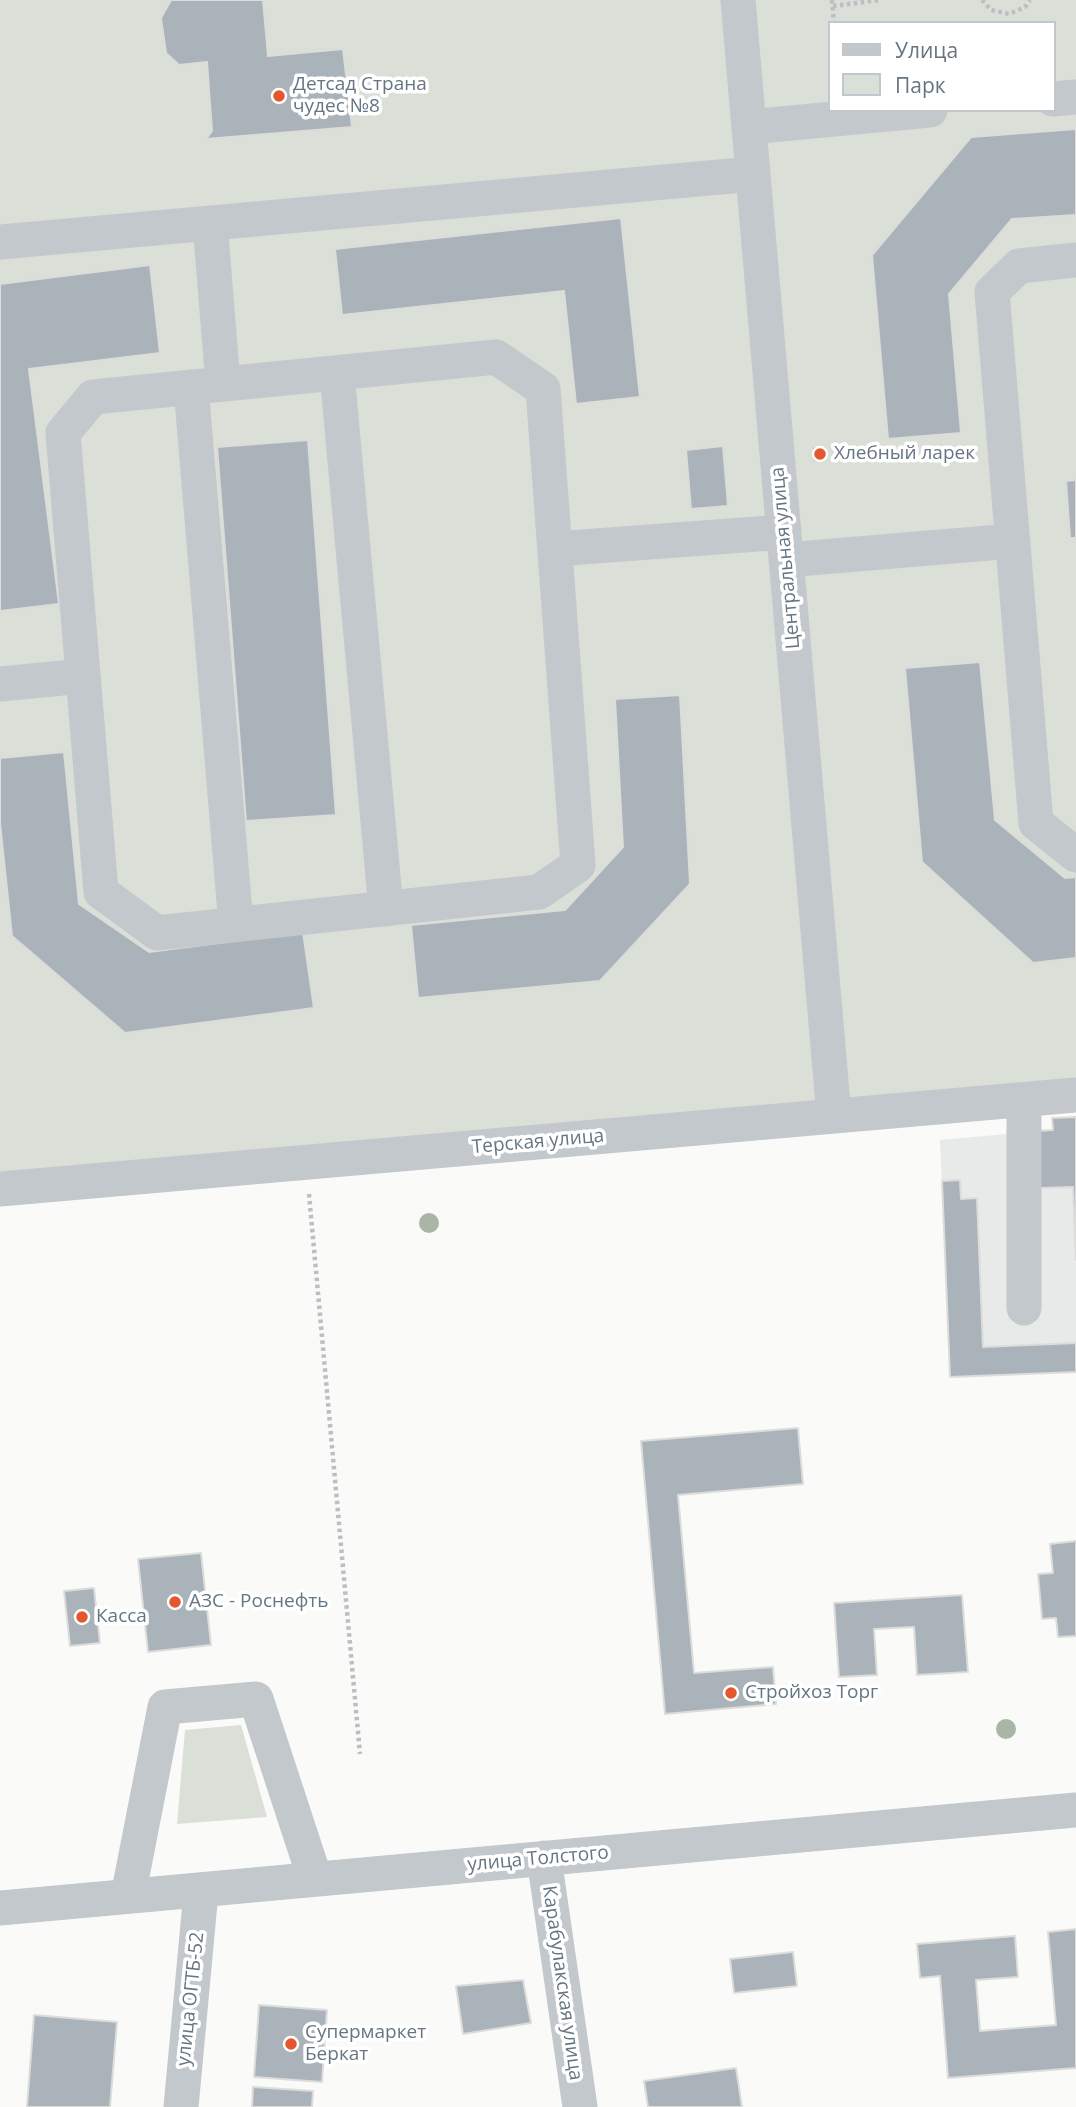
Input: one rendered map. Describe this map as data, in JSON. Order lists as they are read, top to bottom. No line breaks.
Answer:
{"streets":{"street":["Центральная улица","Терская улица","улица Толстого","Карабулакская улица","улица ОГТБ-52"]},"crossings":[["Центральная улица","Терская улица"],["улица Толстого","Карабулакская улица"],["улица Толстого","улица ОГТБ-52"]],"places":["Детсад Страна чудес №8","Хлебный ларек","АЗС - Роснефть","Касса","Стройхоз Торг","Супермаркет Беркат"],"legend":["Улица","Парк"]}
